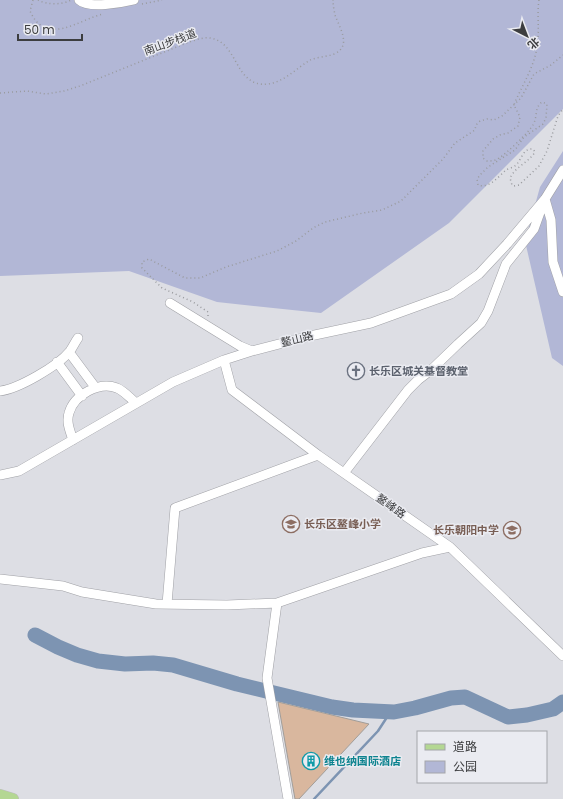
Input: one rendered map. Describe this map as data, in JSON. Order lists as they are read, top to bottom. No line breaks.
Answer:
{"streets":{"street":["鳌山路","鳌峰路"],"path":["南山步栈道"]},"crossings":[["鳌山路","鳌峰路"]],"places":{"church":["长乐区城关基督教堂"],"school or university":["长乐区鳌峰小学","长乐朝阳中学"],"building":["维也纳国际酒店"]},"legend":["道路","公园"],"scale_bar":"50 m","north":"bottom right"}
